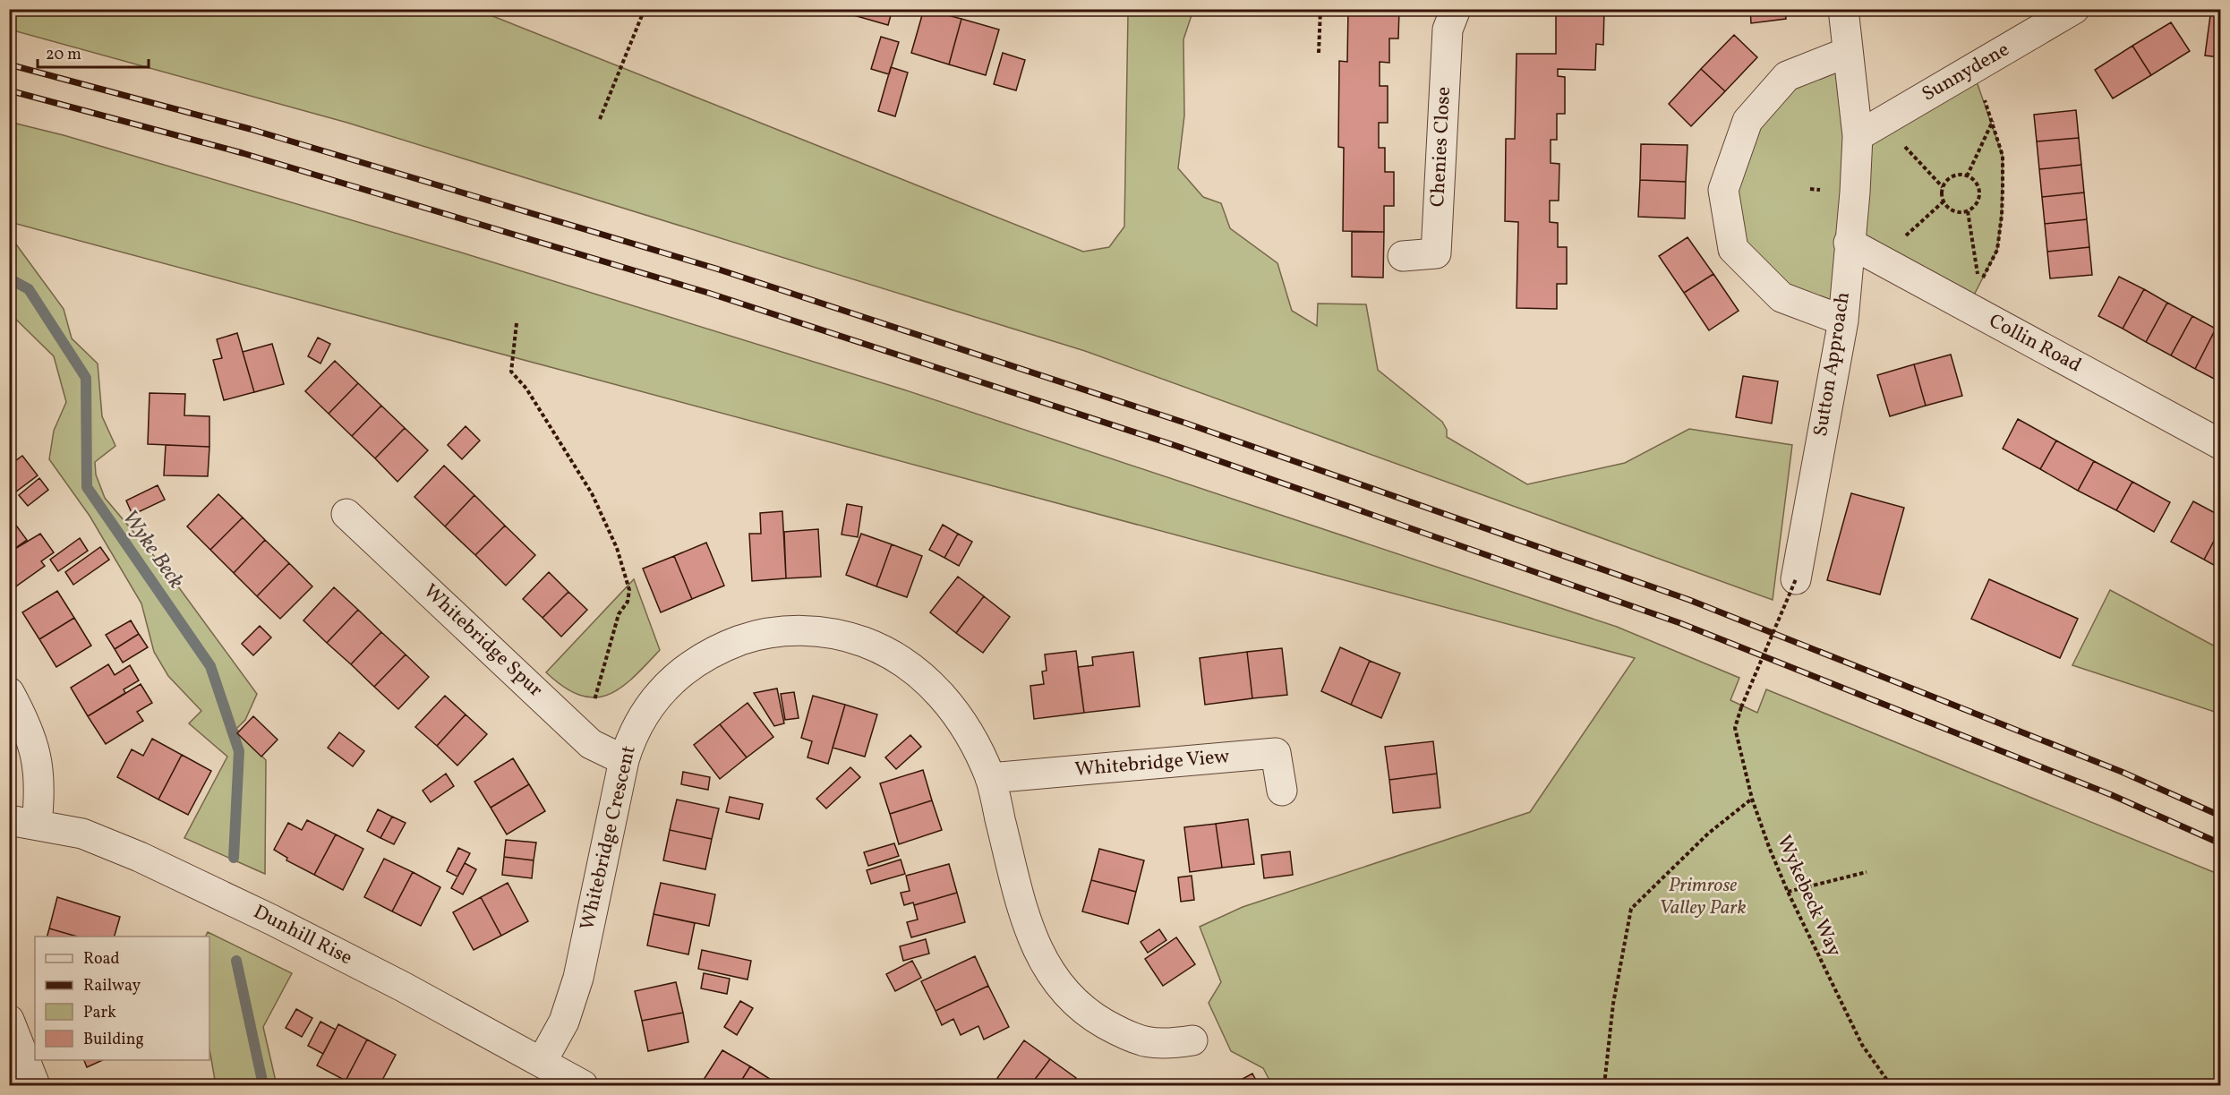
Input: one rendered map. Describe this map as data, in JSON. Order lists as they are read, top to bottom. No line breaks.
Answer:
{"streets":{"street":["Sunnydene","Chenies Close","Collin Road","Sutton Approach","Whitebridge Spur","Whitebridge View","Whitebridge Crescent","Dunhill Rise"],"path":["Wykebeck Way"]},"crossings":[["Sunnydene","Sutton Approach"],["Collin Road","Sutton Approach"],["Sutton Approach","Wykebeck Way"],["Whitebridge Spur","Whitebridge Crescent"],["Whitebridge View","Whitebridge Crescent"],["Whitebridge Crescent","Dunhill Rise"]],"water":["Wyke Beck"],"parks":["Primrose Valley Park"],"legend":["Road","Railway","Park","Building"],"scale_bar":"20 m"}
